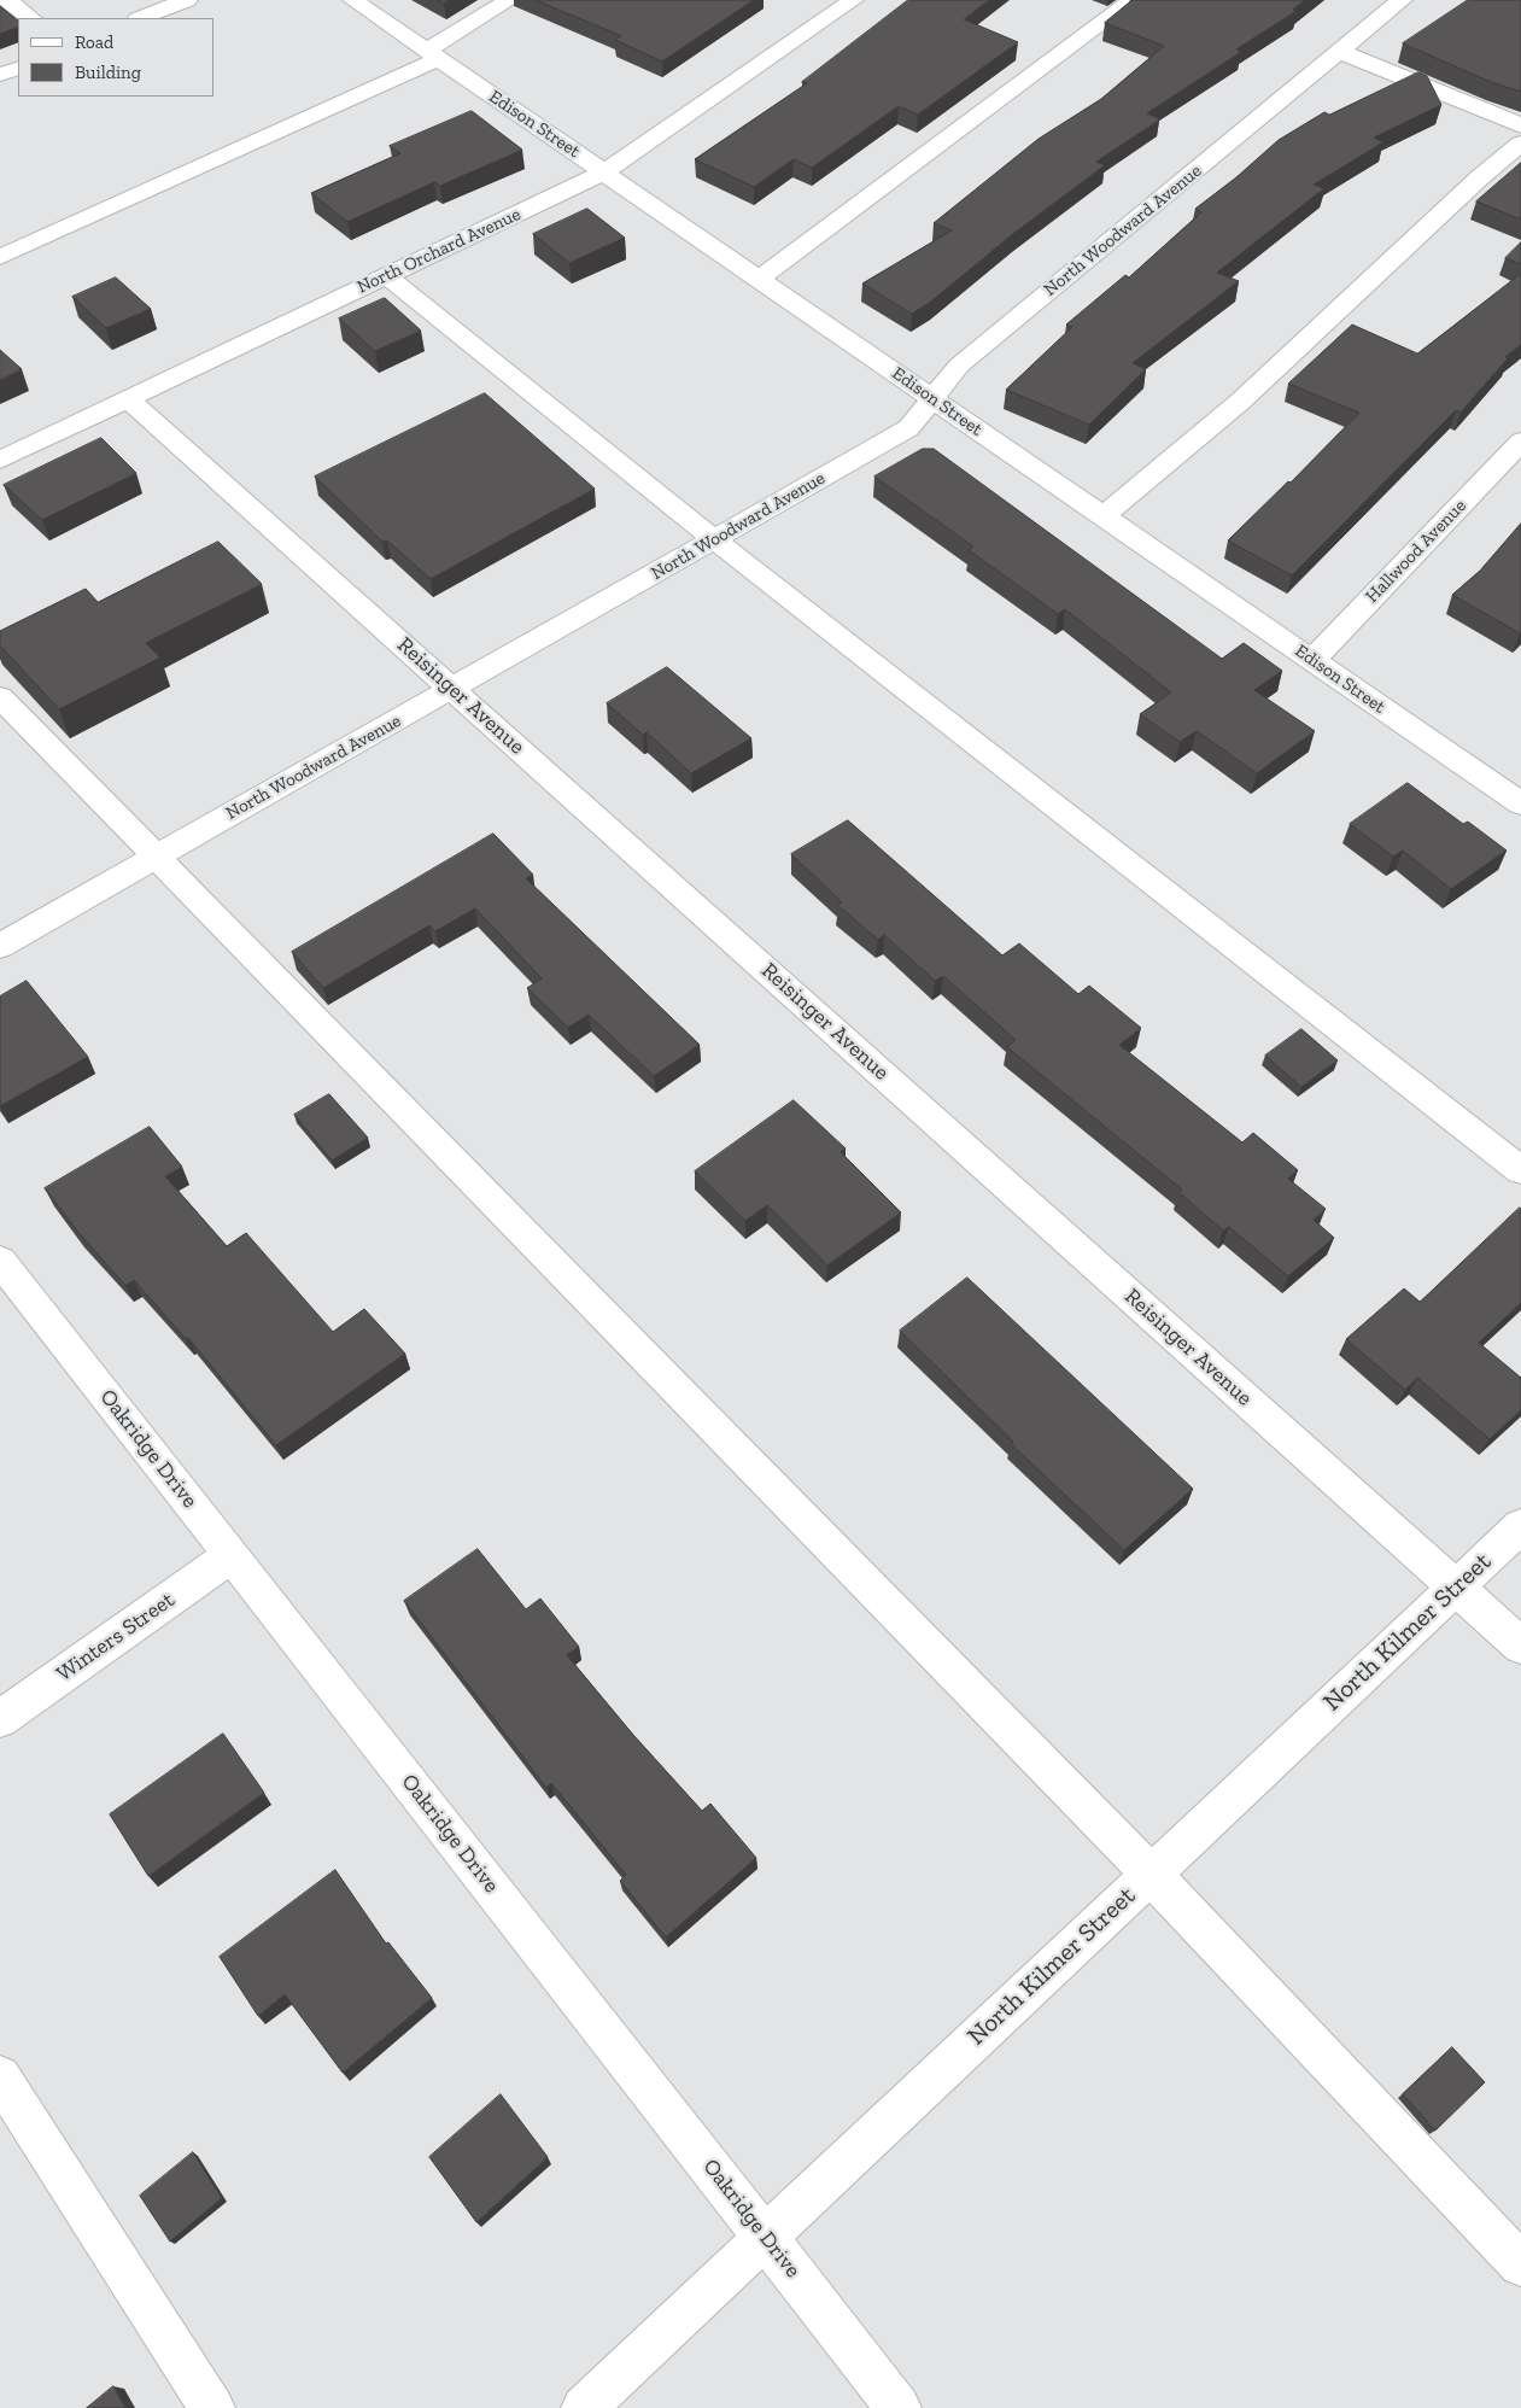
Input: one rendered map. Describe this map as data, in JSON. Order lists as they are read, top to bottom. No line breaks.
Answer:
{"streets":{"street":["Edison Street","North Woodward Avenue","North Orchard Avenue","Hallwood Avenue","Reisinger Avenue","Oakridge Drive","North Kilmer Street","Winters Street"]},"crossings":[["Edison Street","North Woodward Avenue"],["Edison Street","North Orchard Avenue"],["Edison Street","Hallwood Avenue"],["North Woodward Avenue","Reisinger Avenue"],["North Orchard Avenue","Reisinger Avenue"],["Reisinger Avenue","North Kilmer Street"],["Oakridge Drive","North Kilmer Street"],["Oakridge Drive","Winters Street"]],"legend":["Road","Building"]}
